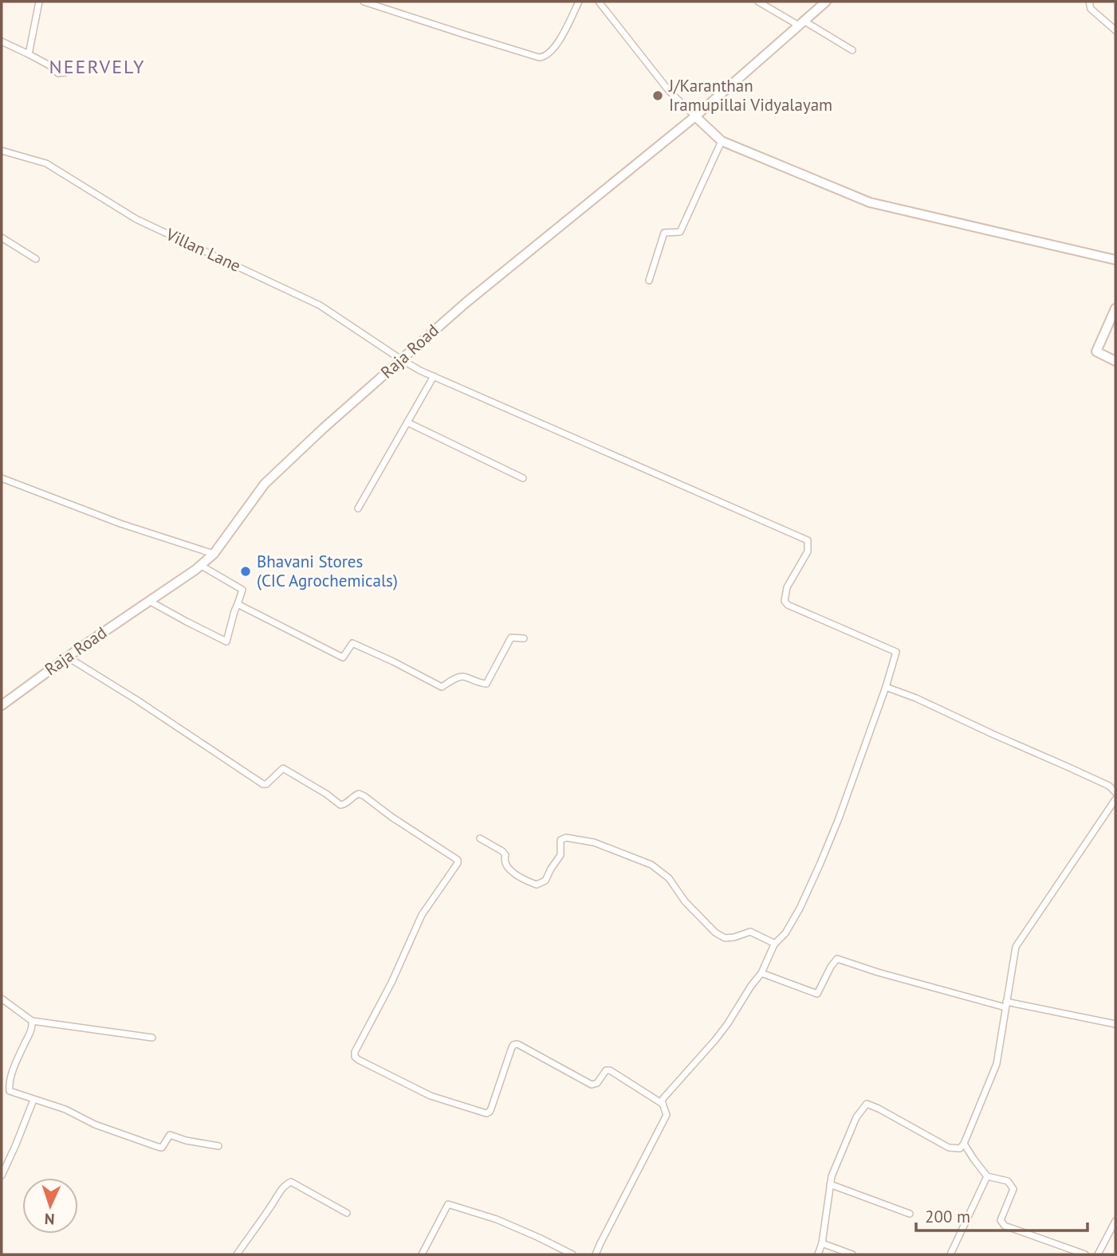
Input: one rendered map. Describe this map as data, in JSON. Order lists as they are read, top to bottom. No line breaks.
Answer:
{"streets":{"street":["Villan Lane","Raja Road"]},"crossings":[["Villan Lane","Raja Road"]],"districts":["NEERVELY"],"places":["J/Karanthan Iramupillai Vidyalayam","Bhavani Stores (CIC Agrochemicals)"],"scale_bar":"200 m","north":"bottom"}
